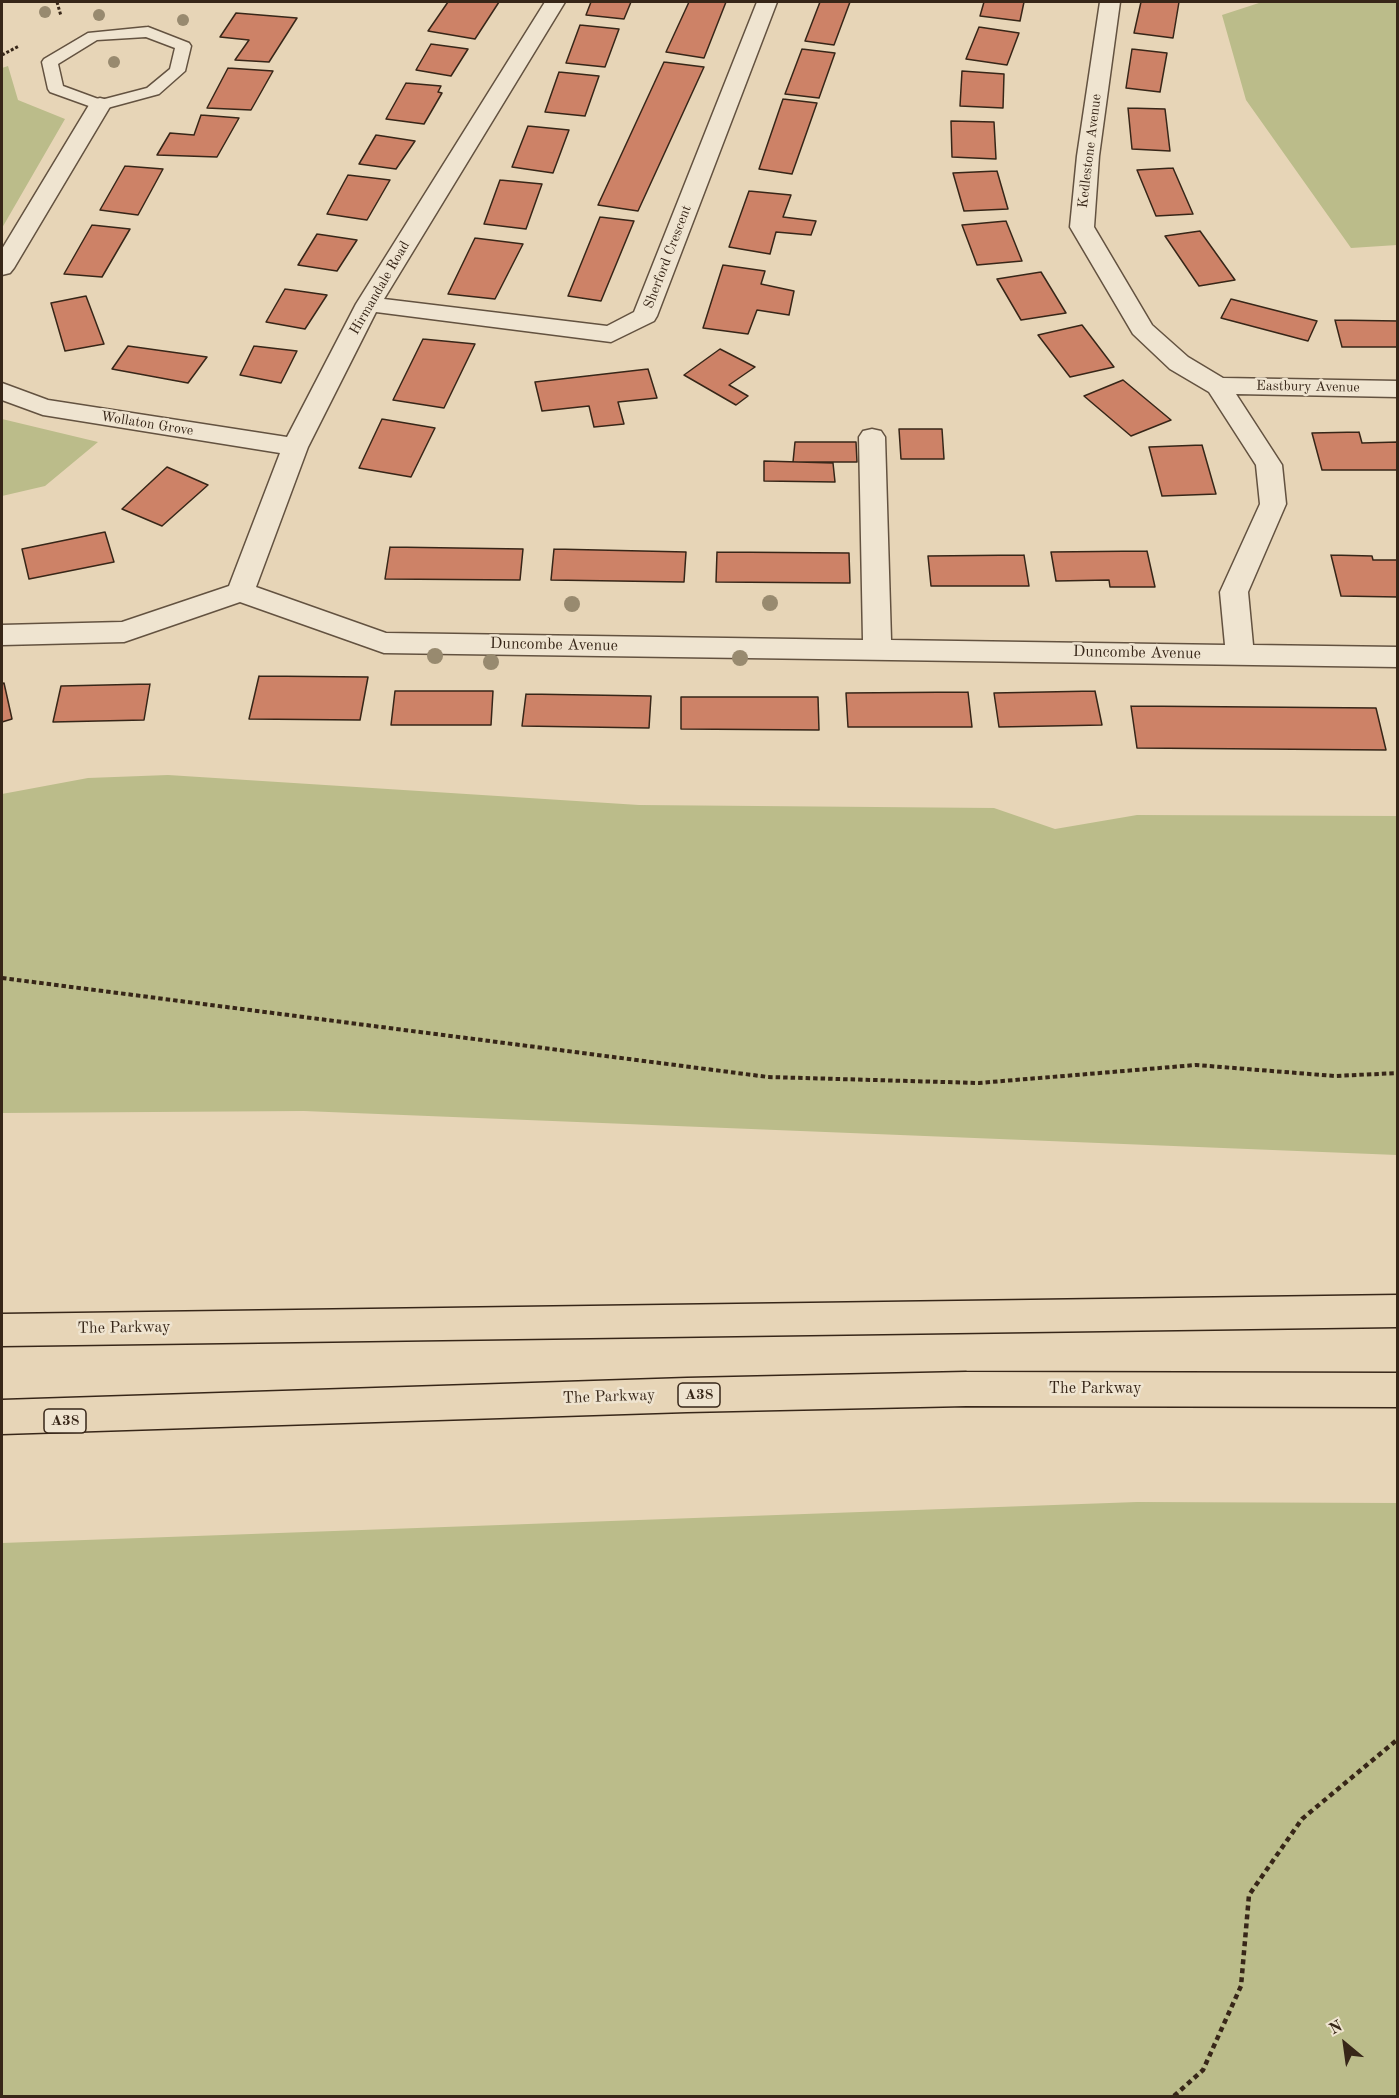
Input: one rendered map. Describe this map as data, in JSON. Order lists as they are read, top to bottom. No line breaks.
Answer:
{"streets":{"highway":["The Parkway","A38"],"street":["Kedlestone Avenue","Sherford Crescent","Hirmandale Road","Eastbury Avenue","Wollaton Grove","Duncombe Avenue"]},"crossings":[["Kedlestone Avenue","Eastbury Avenue"],["Kedlestone Avenue","Duncombe Avenue"],["Sherford Crescent","Hirmandale Road"],["Hirmandale Road","Wollaton Grove"],["Hirmandale Road","Duncombe Avenue"],["The Parkway","A38"]],"north":"top left"}
